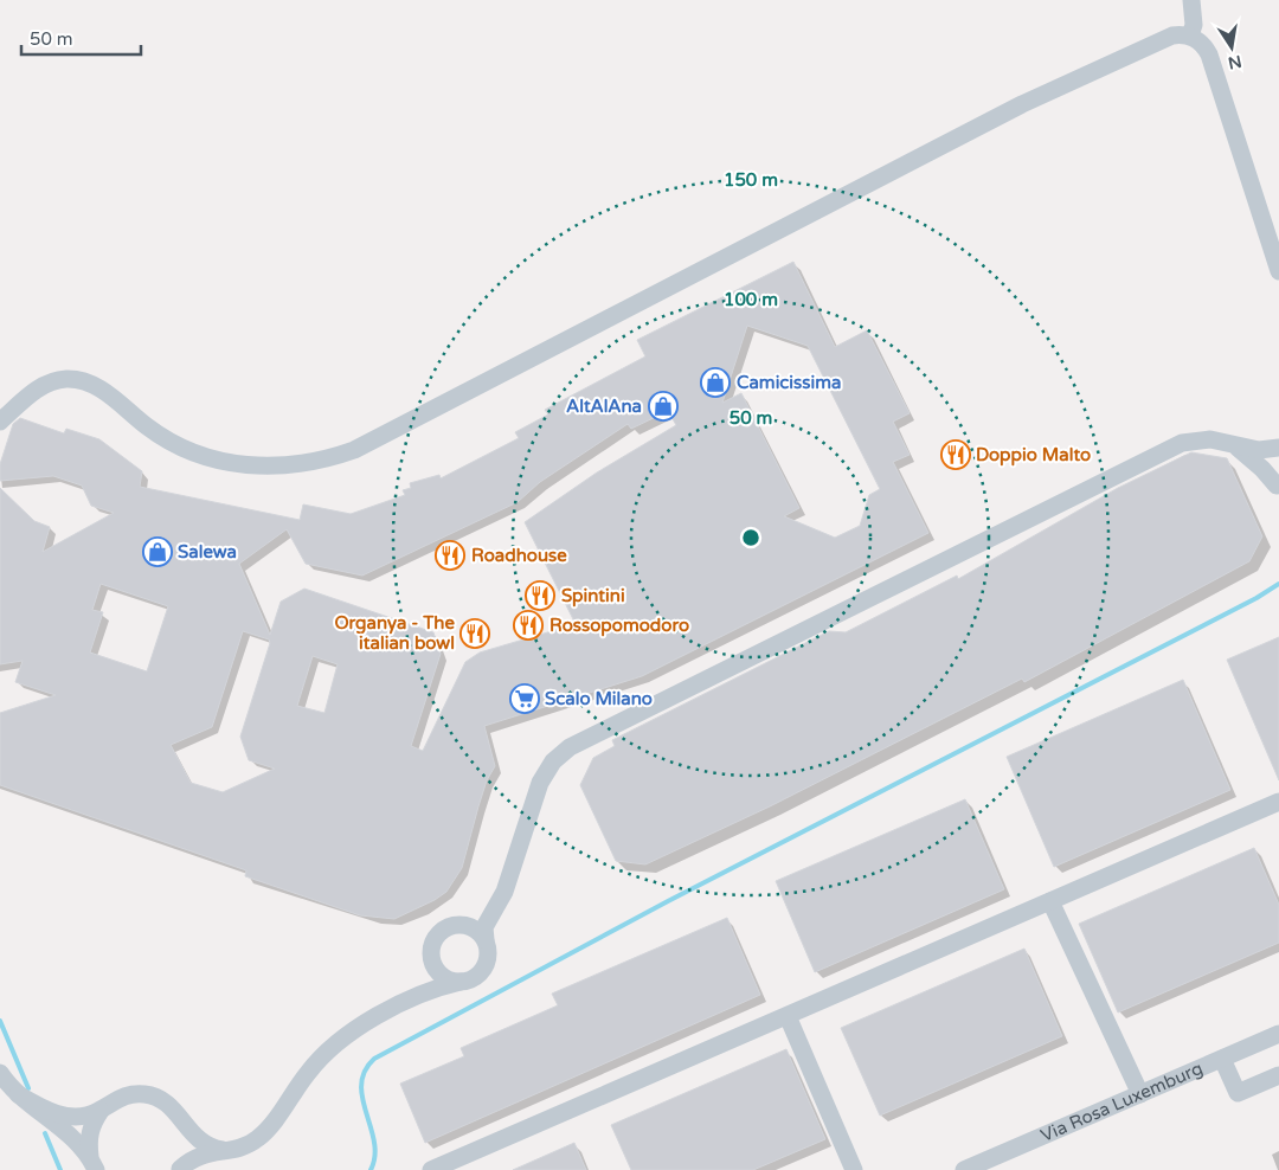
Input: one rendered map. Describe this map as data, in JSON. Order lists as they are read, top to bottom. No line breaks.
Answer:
{"streets":{"street":["Via Rosa Luxemburg"]},"places":{"shop":["Camicissima","AltAlAna","Salewa"],"restaurant":["Doppio Malto","Roadhouse","Spintini","Rossopomodoro","Organya - The italian bowl"],"supermarket":["Scalo Milano"]},"scale_bar":"50 m","north":"bottom","rings":["150 m","100 m","50 m"]}
